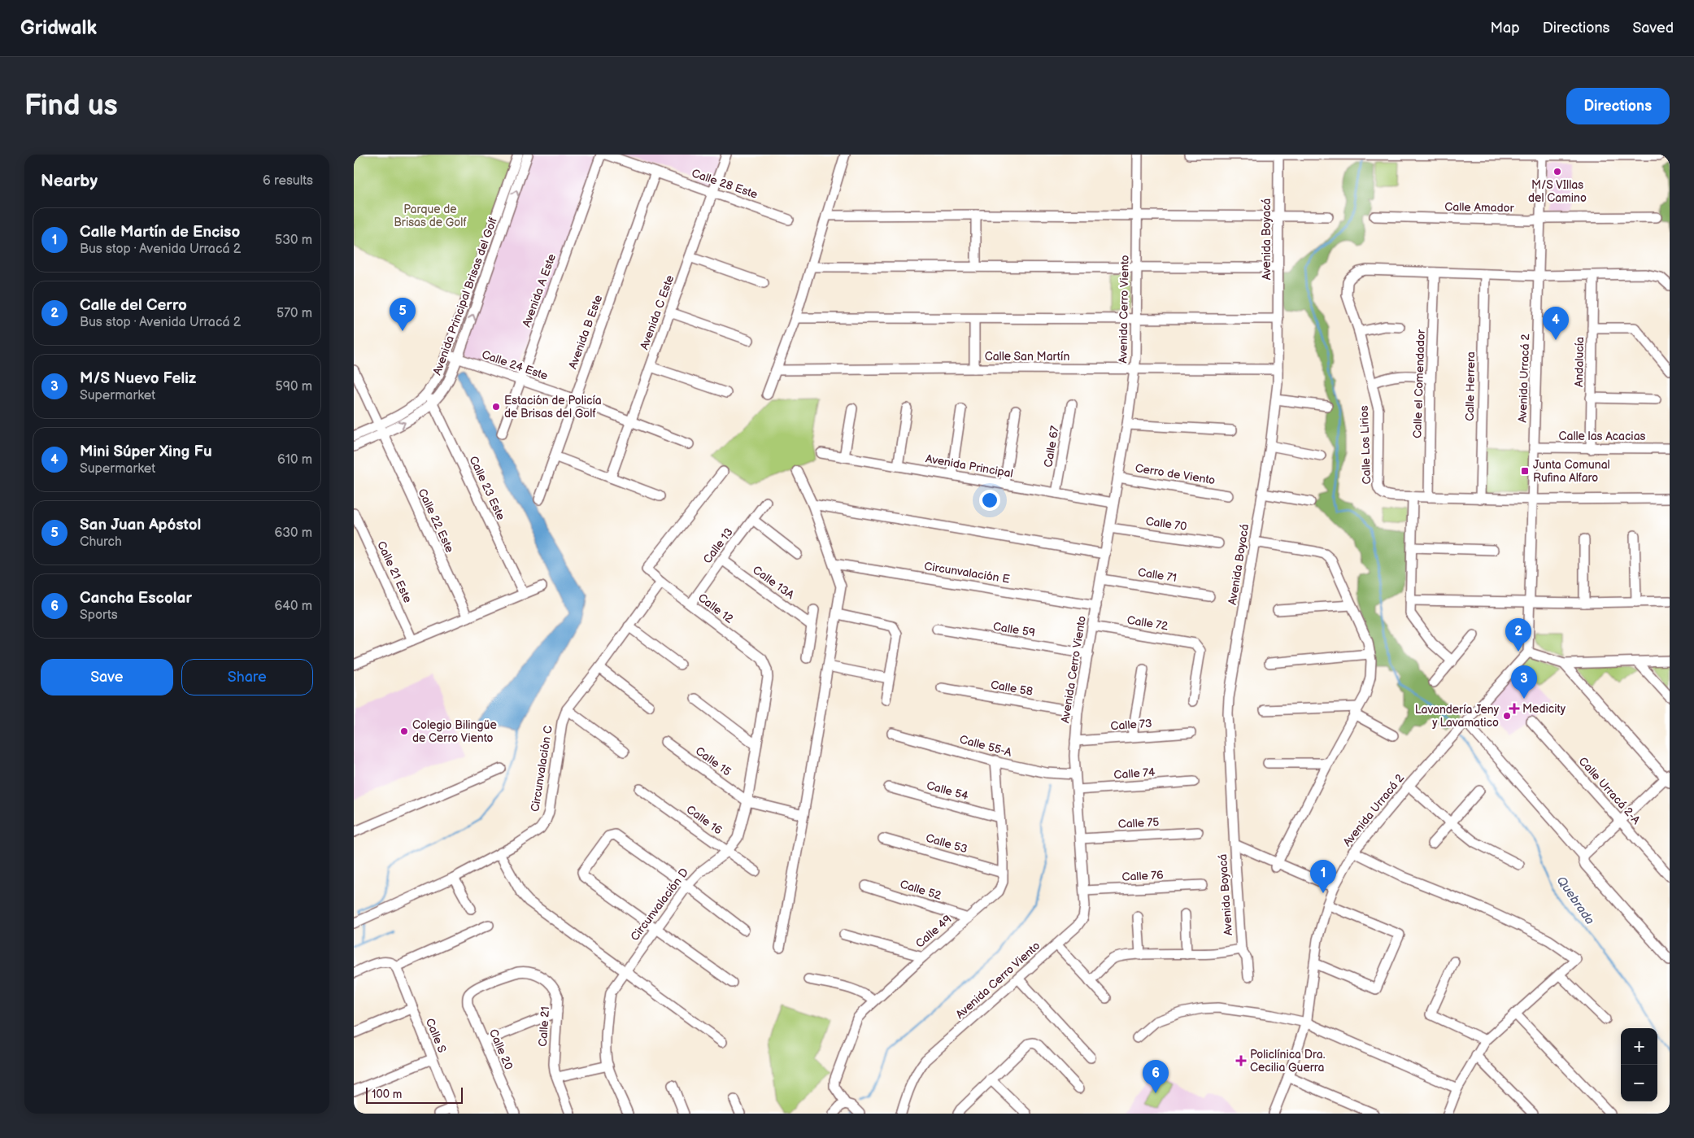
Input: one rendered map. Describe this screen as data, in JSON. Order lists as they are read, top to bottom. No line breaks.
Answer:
{"streets":{"street":["Calle 28 Este","Calle Amador","Avenida Boyacá","Avenida A Este","Avenida Principal Brisas del Golf","Avenida Cerro Viento","Avenida C Este","Avenida B Este","Calle San Martín","Andalucía","Calle 24 Este","Avenida Urracá 2","Calle el Comendador","Calle Herrera","Calle las Acacias","Calle Los Lirios","Calle 67","Avenida Principal","Cerro de Viento","Calle 23 Este","Calle 22 Este","Calle 70","Calle 13","Calle 21 Este","Circunvalación E","Calle 71","Calle 13A","Calle 12","Calle 72","Calle 59","Calle 58","Calle 73","Calle 55-A","Calle 15","Circunvalación C","Calle 74","Calle 54","Calle Urracá 2-A","Calle 16","Calle 75","Calle 53","Calle 76","Calle 52","Circunvalación D","Calle 49","Calle 21","Calle S","Calle 20"]},"crossings":[["Calle 28 Este","Avenida C Este"],["Calle 28 Este","Avenida B Este"],["Calle Amador","Avenida Urracá 2"],["Avenida Boyacá","Calle San Martín"],["Avenida A Este","Calle 24 Este"],["Avenida Principal Brisas del Golf","Calle 24 Este"],["Avenida Principal Brisas del Golf","Calle 23 Este"],["Avenida Principal Brisas del Golf","Calle 22 Este"],["Avenida Cerro Viento","Calle San Martín"],["Avenida Cerro Viento","Avenida Principal"],["Avenida Cerro Viento","Cerro de Viento"],["Avenida Cerro Viento","Calle 70"],["Avenida Cerro Viento","Circunvalación E"],["Avenida Cerro Viento","Calle 71"],["Avenida Cerro Viento","Calle 72"],["Avenida Cerro Viento","Calle 59"],["Avenida Cerro Viento","Calle 58"],["Avenida Cerro Viento","Calle 73"],["Avenida Cerro Viento","Calle 55-A"],["Avenida Cerro Viento","Calle 74"],["Avenida Cerro Viento","Calle 75"],["Avenida Cerro Viento","Calle 76"],["Avenida C Este","Calle 24 Este"],["Avenida B Este","Calle 24 Este"],["Andalucía","Calle las Acacias"],["Andalucía","Calle Los Lirios"],["Avenida Urracá 2","Calle las Acacias"],["Avenida Urracá 2","Calle Los Lirios"],["Calle el Comendador","Calle Los Lirios"],["Calle Herrera","Calle Los Lirios"],["Calle 67","Avenida Principal"],["Calle 13","Calle 13A"],["Calle 13","Calle 12"],["Calle 12","Circunvalación C"],["Calle 12","Circunvalación D"],["Calle 55-A","Calle 49"],["Calle 15","Circunvalación D"],["Calle 54","Calle 49"],["Calle 16","Circunvalación D"],["Calle 53","Calle 49"],["Calle 52","Calle 49"],["Calle 21","Calle 20"]],"water":["Quebrada"],"parks":["Parque de Brisas de Golf"],"places":{"other":["M/S VIllas del Camino","Estación de Policía de Brisas del Golf","Lavandería Jeny y Lavamatico","Colegio Bilingüe de Cerro Viento"],"transit":["Junta Comunal Rufina Alfaro"],"health":["Medicity","Policlínica Dra. Cecilia Guerra"]},"scale_bar":"100 m","page":{"header":"Gridwalk","nav":["Map","Directions","Saved"],"buttons":["Directions",["Save","Share"]],"title":"Find us","heading":["Nearby","6 results"],"list":[{"mark":"1","name":"Calle Martín de Enciso","note":"Bus stop · Avenida Urracá 2","value":"530 m"},{"mark":"2","name":"Calle del Cerro","note":"Bus stop · Avenida Urracá 2","value":"570 m"},{"mark":"3","name":"M/S Nuevo Feliz","note":"Supermarket","value":"590 m"},{"mark":"4","name":"Mini Súper Xing Fu","note":"Supermarket","value":"610 m"},{"mark":"5","name":"San Juan Apóstol","note":"Church","value":"630 m"},{"mark":"6","name":"Cancha Escolar","note":"Sports","value":"640 m"}],"pins":["5","4","2","3","1","6"],"map_buttons":["+","−"],"scale":"100 m"}}
